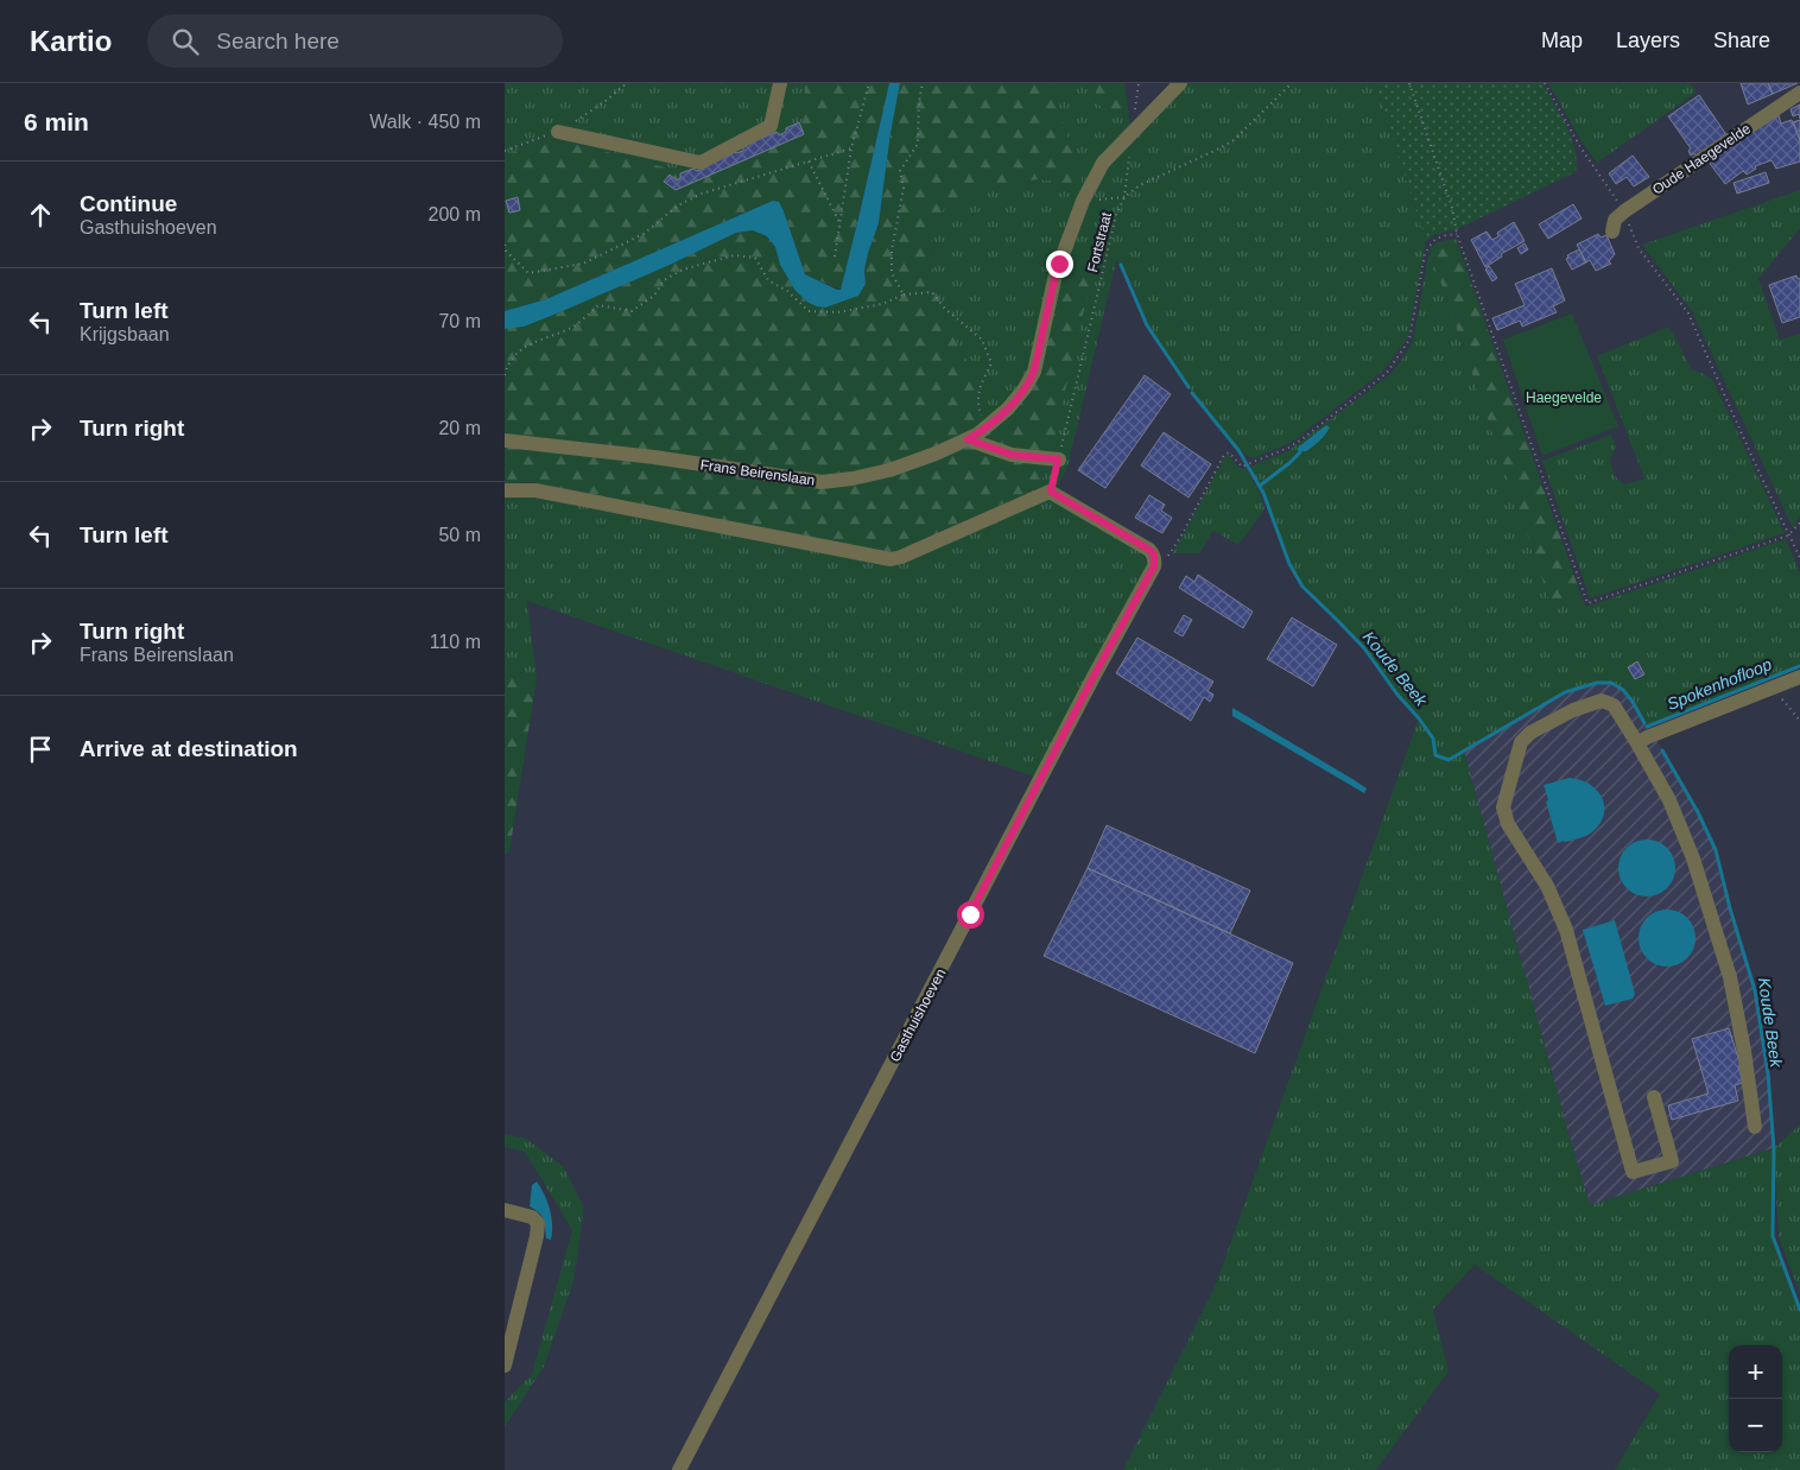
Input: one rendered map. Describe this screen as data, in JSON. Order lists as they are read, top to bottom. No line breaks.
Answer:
{"streets":{"street":["Oude Haegevelde","Frans Beirenslaan","Gasthuishoeven"],"path":["Fortstraat"]},"water":["Koude Beek","Spokenhofloop"],"parks":["Haegevelde"],"page":{"header":"Kartio","search":"Search here","nav":["Map","Layers","Share"],"heading":["6 min","Walk · 450 m"],"list":[["Continue","Gasthuishoeven","200 m"],["Turn left","Krijgsbaan","70 m"],["Turn right","20 m"],["Turn left","50 m"],["Turn right","Frans Beirenslaan","110 m"],"Arrive at destination"],"map_buttons":["+","−"]}}
